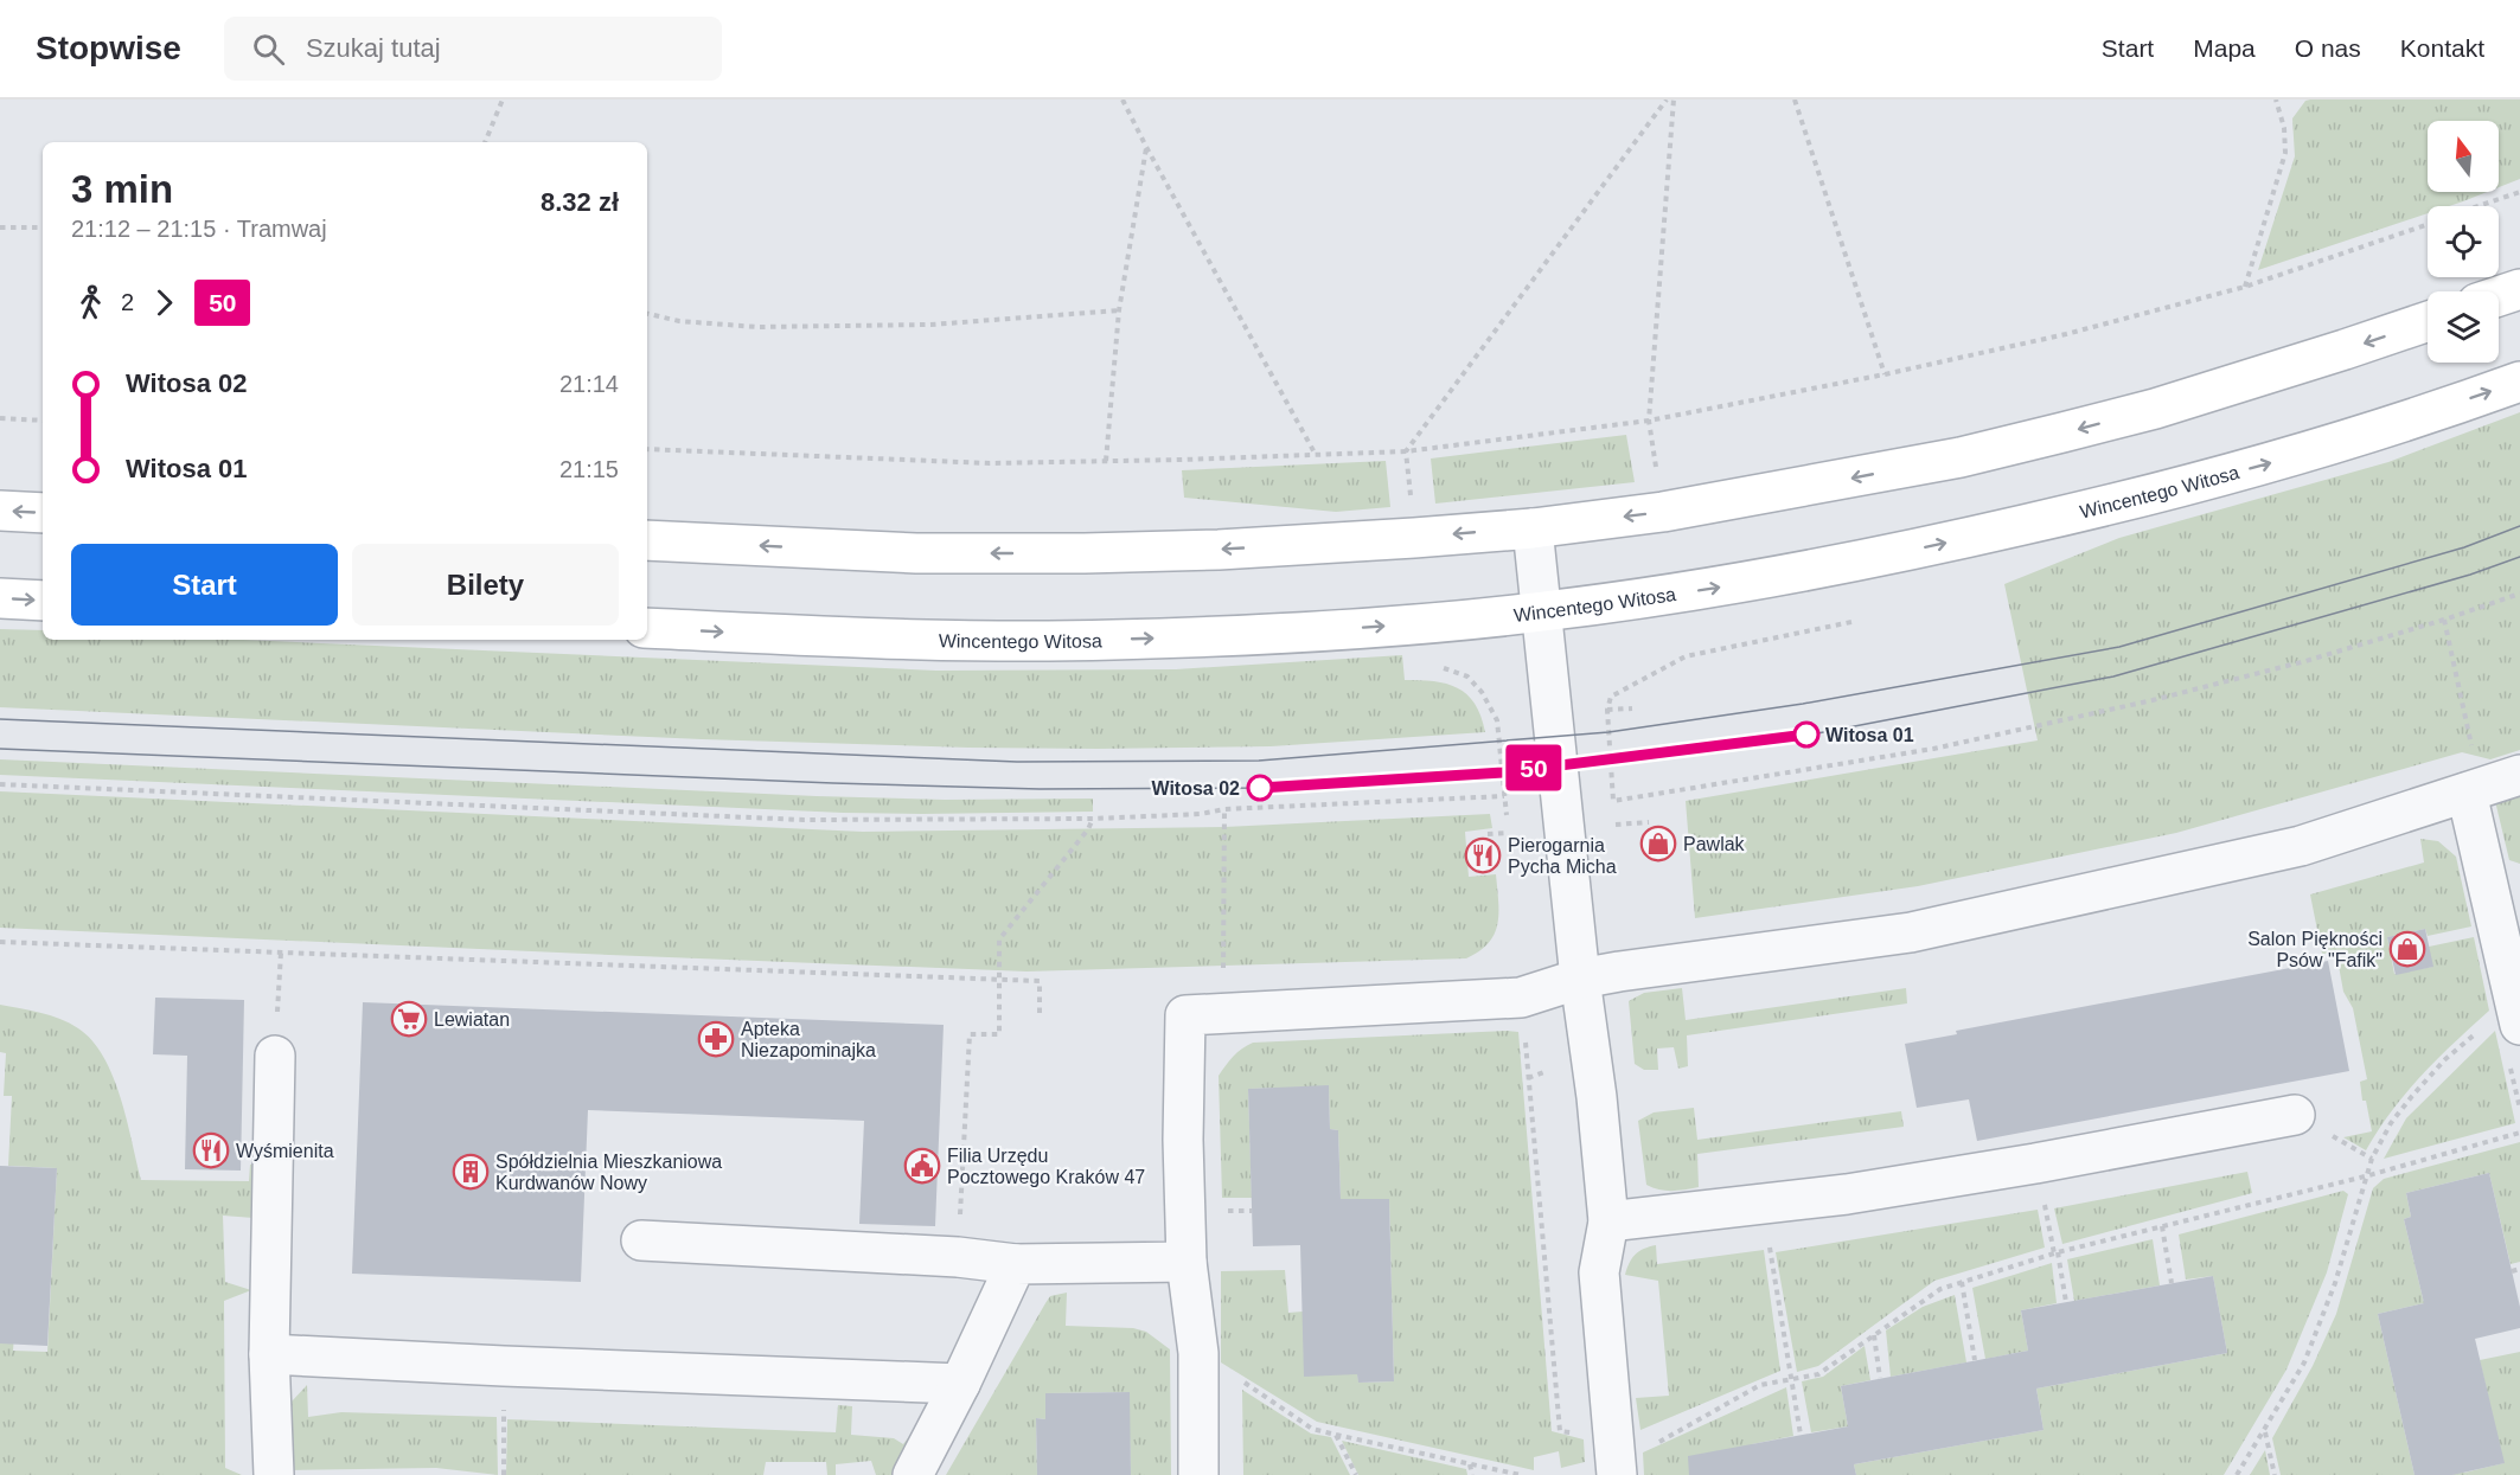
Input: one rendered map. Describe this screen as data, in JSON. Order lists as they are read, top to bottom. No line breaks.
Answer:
{"streets":{"main road":["Wincentego Witosa"]},"places":{"other":["Witosa 01","Witosa 02"],"shop":["Pawlak","Salon Piękności Psów \"Fafik\""],"restaurant":["Pierogarnia Pycha Micha","Wyśmienita"],"supermarket":["Lewiatan"],"pharmacy":["Apteka Niezapominajka"],"public building":["Filia Urzędu Pocztowego Kraków 47"],"building":["Spółdzielnia Mieszkaniowa Kurdwanów Nowy"]},"lines":["tram line 50"],"north":"top","page":{"header":"Stopwise","search":"Szukaj tutaj","nav":["Start","Mapa","O nas","Kontakt"],"on_map":"50","heading":["3 min","21:12 – 21:15 · Tramwaj","8.32 zł"],"legs":["2","50"],"list":[{"name":"Witosa 02","value":"21:14"},{"name":"Witosa 01","value":"21:15"}],"buttons":["Start","Bilety"]}}
